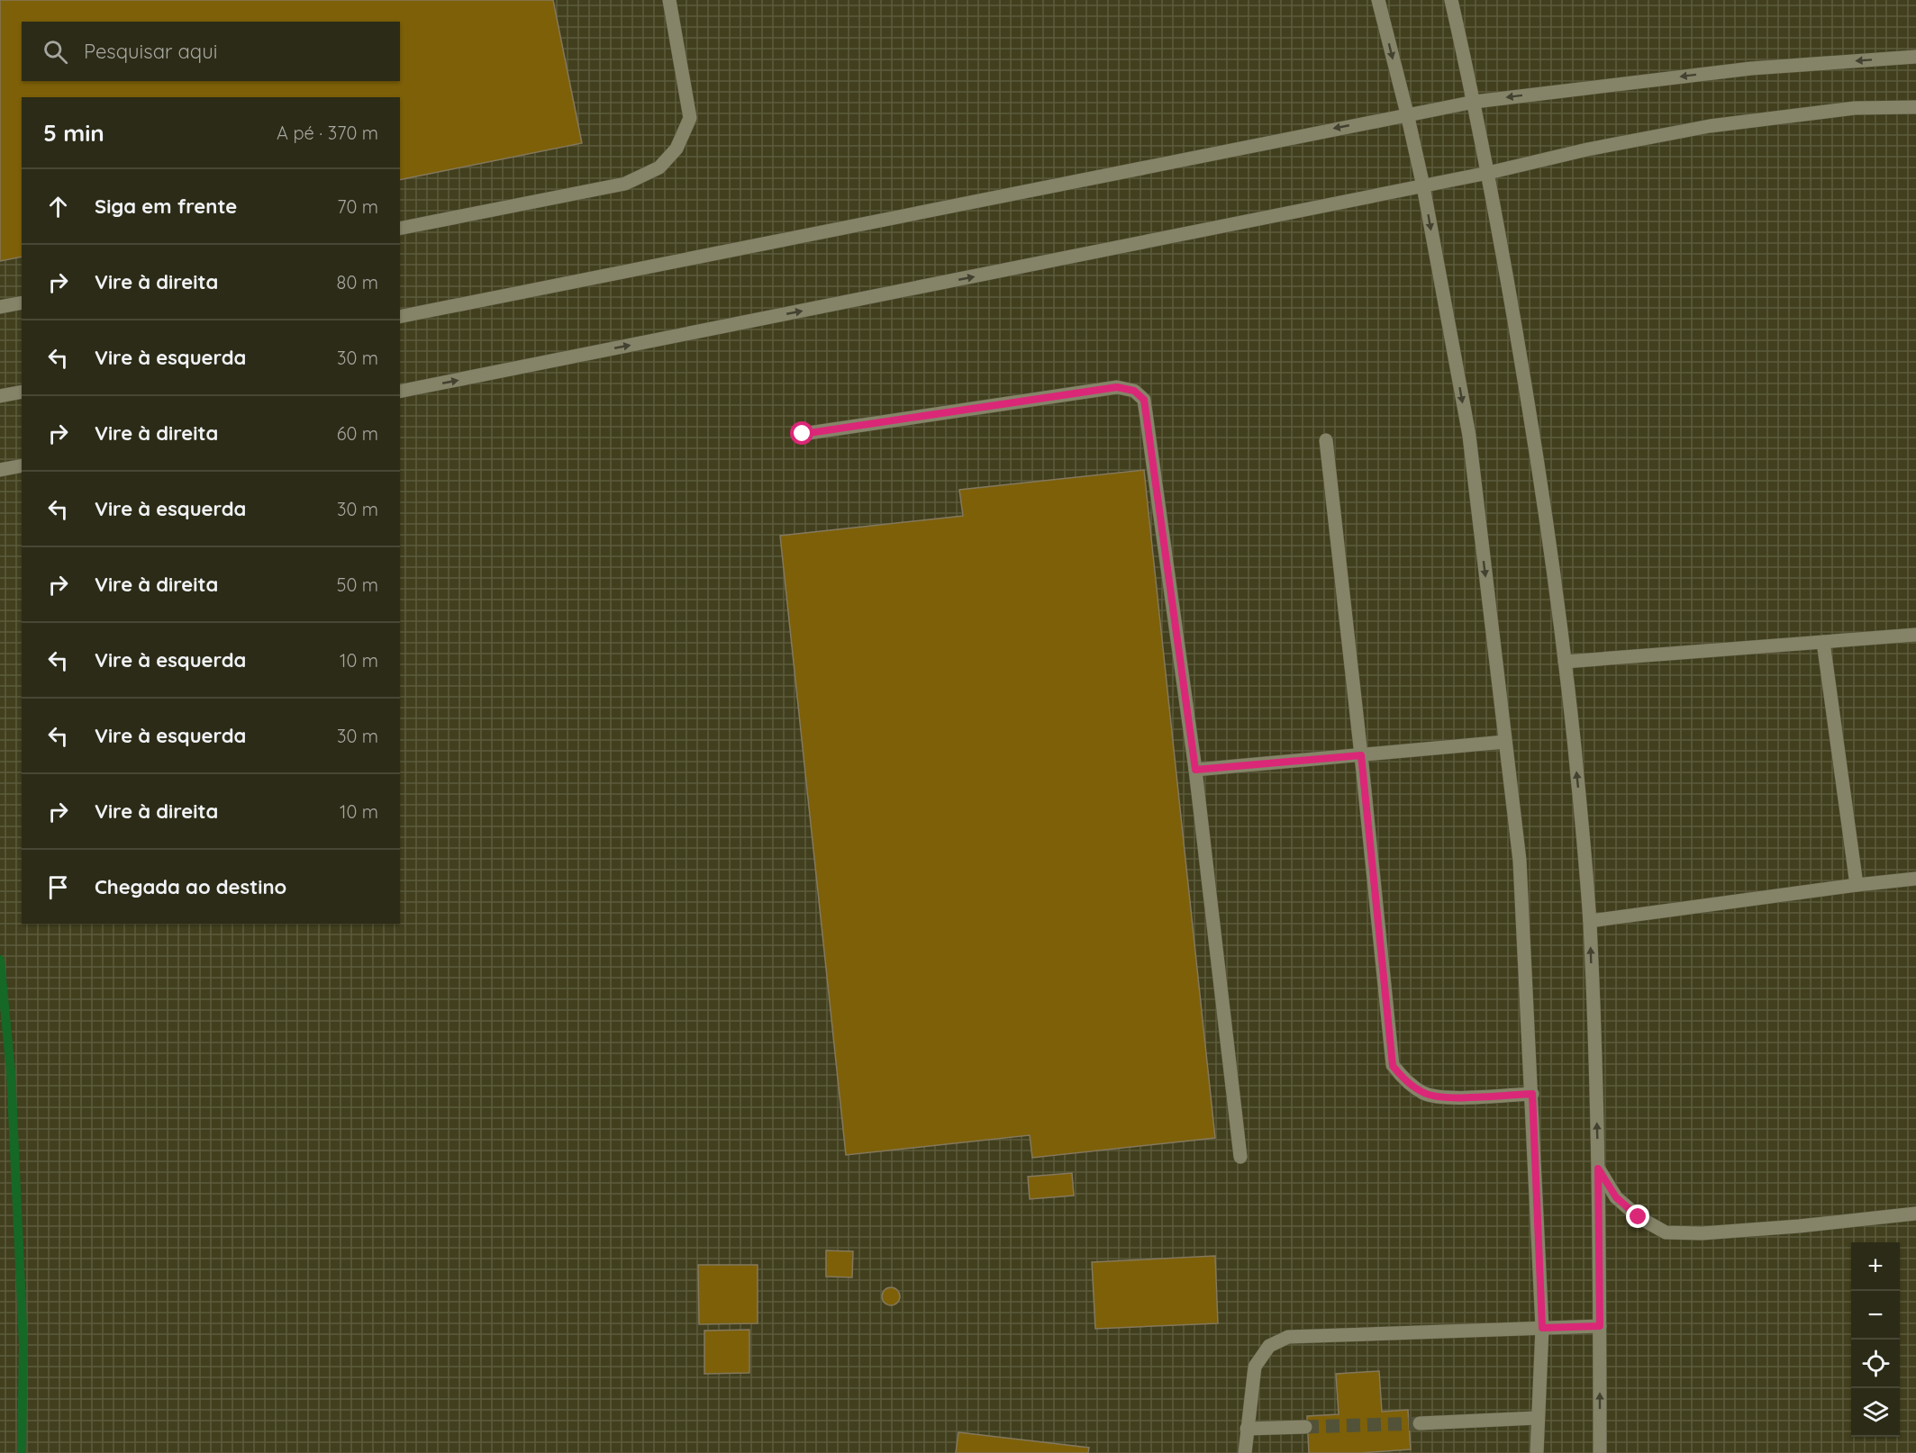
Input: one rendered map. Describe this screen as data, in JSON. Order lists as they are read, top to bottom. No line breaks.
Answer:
{"page":{"search":"Pesquisar aqui","heading":["5 min","A pé · 370 m"],"list":[["Siga em frente","70 m"],["Vire à direita","80 m"],["Vire à esquerda","30 m"],["Vire à direita","60 m"],["Vire à esquerda","30 m"],["Vire à direita","50 m"],["Vire à esquerda","10 m"],["Vire à esquerda","30 m"],["Vire à direita","10 m"],"Chegada ao destino"],"map_buttons":["+","−"]}}
